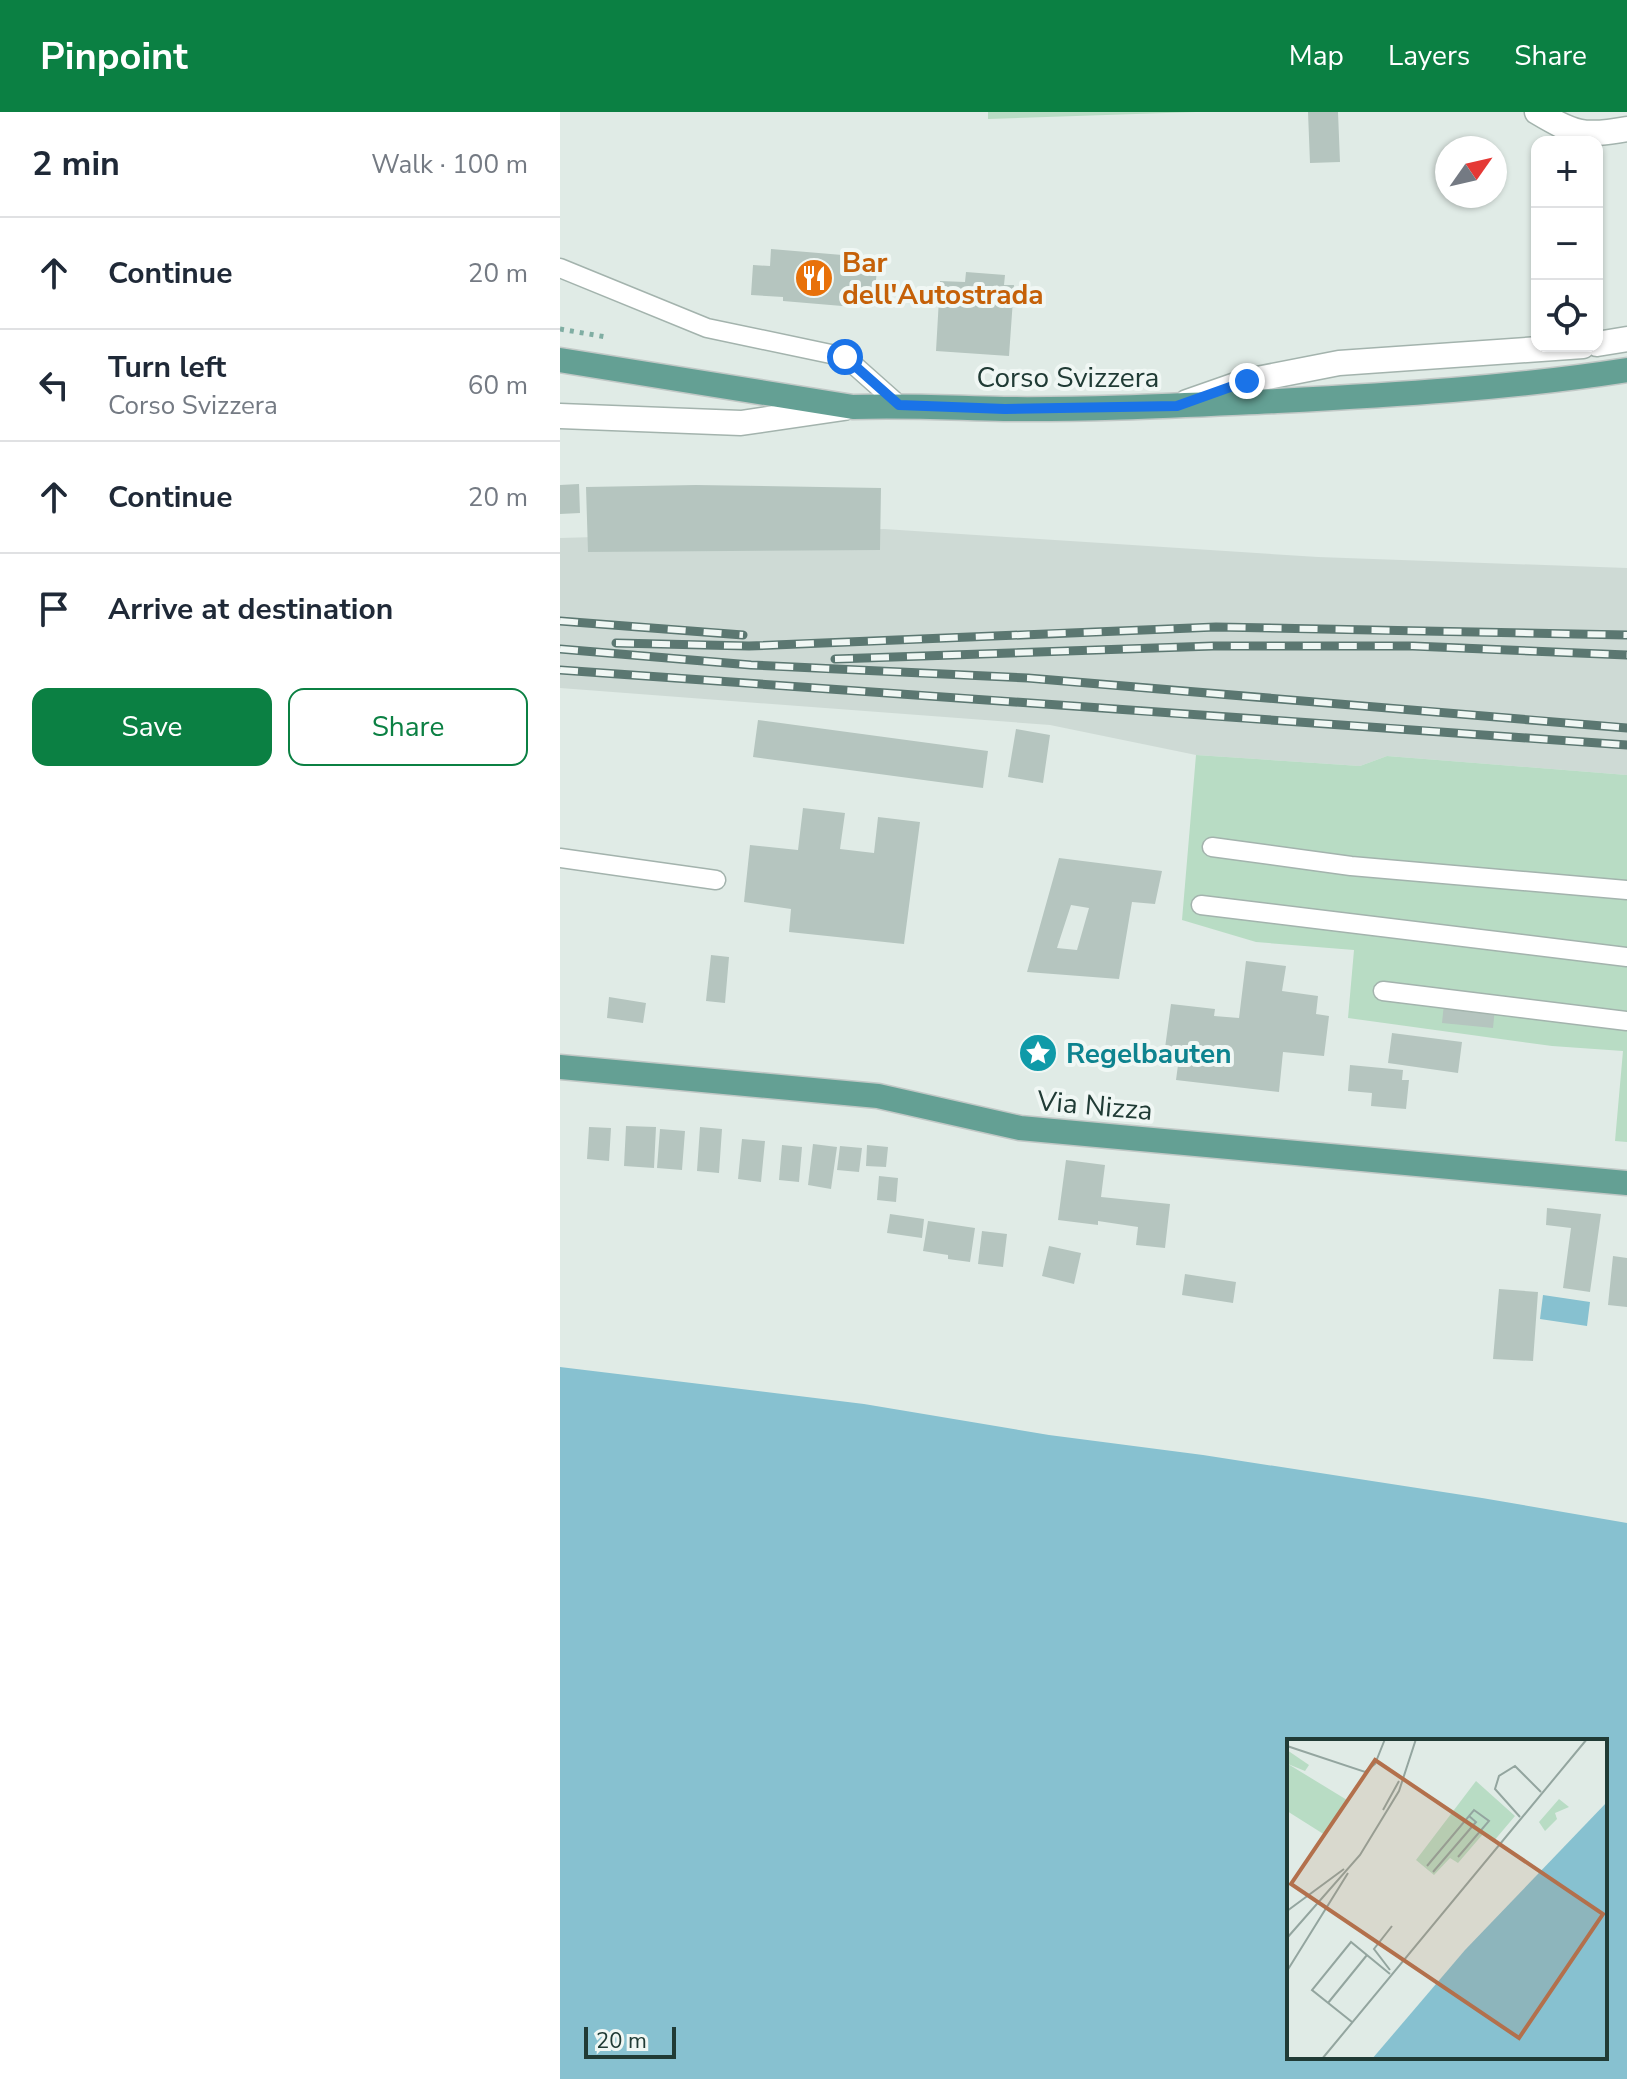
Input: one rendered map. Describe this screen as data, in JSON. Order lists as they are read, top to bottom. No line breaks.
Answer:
{"streets":{"main road":["Corso Svizzera","Via Nizza"]},"places":{"restaurant":["Bar dell'Autostrada"],"place":["Regelbauten"]},"scale_bar":"20 m","north":"top right","page":{"header":"Pinpoint","nav":["Map","Layers","Share"],"heading":["2 min","Walk · 100 m"],"map_buttons":["+","−"],"list":[["Continue","20 m"],["Turn left","Corso Svizzera","60 m"],["Continue","20 m"],"Arrive at destination"],"buttons":["Save","Share"],"scale":"20 m"}}
